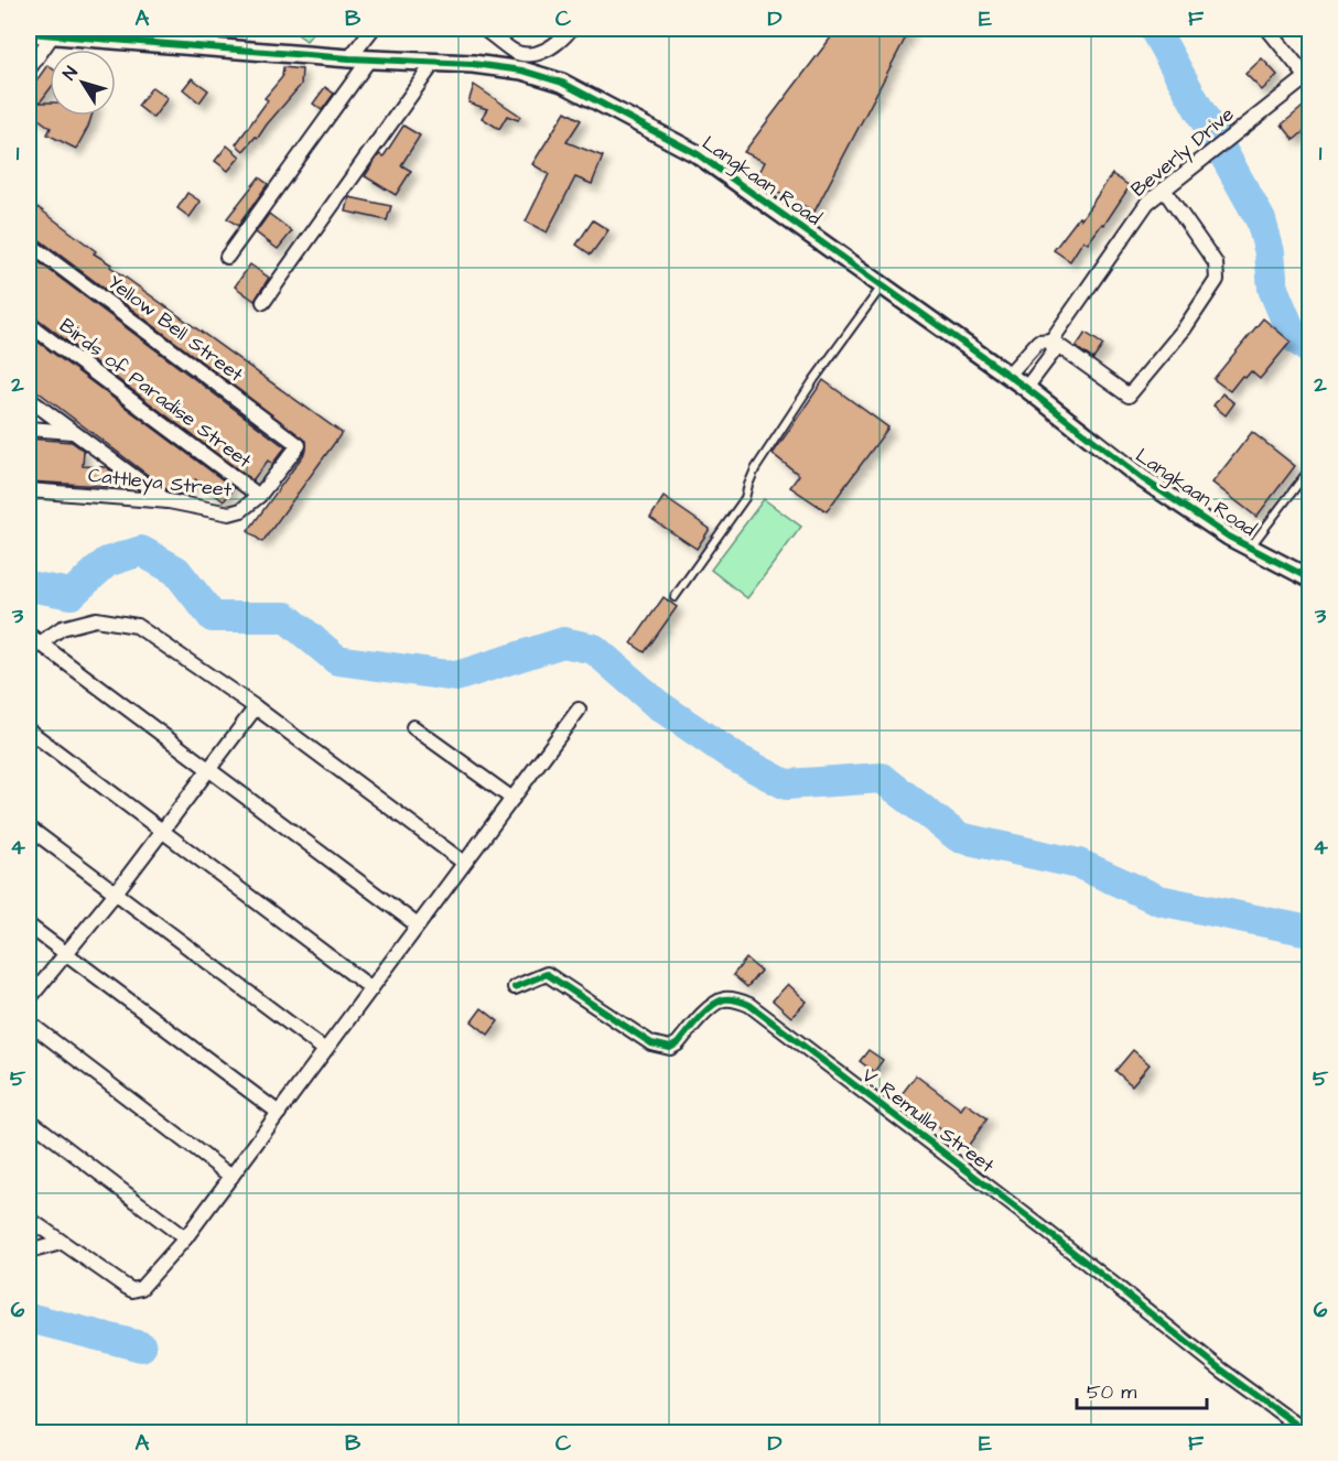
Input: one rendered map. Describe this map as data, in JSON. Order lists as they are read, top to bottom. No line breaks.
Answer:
{"streets":{"street":["Beverly Drive","Langkaan Road","Yellow Bell Street","Birds of Paradise Street","Cattleya Street","V. Remulla Street"]},"crossings":[["Beverly Drive","Langkaan Road"],["Yellow Bell Street","Cattleya Street"],["Birds of Paradise Street","Cattleya Street"]],"scale_bar":"50 m","north":"top left","grid":{"columns":["A","B","C","D","E","F"],"rows":["1","2","3","4","5","6"]}}
